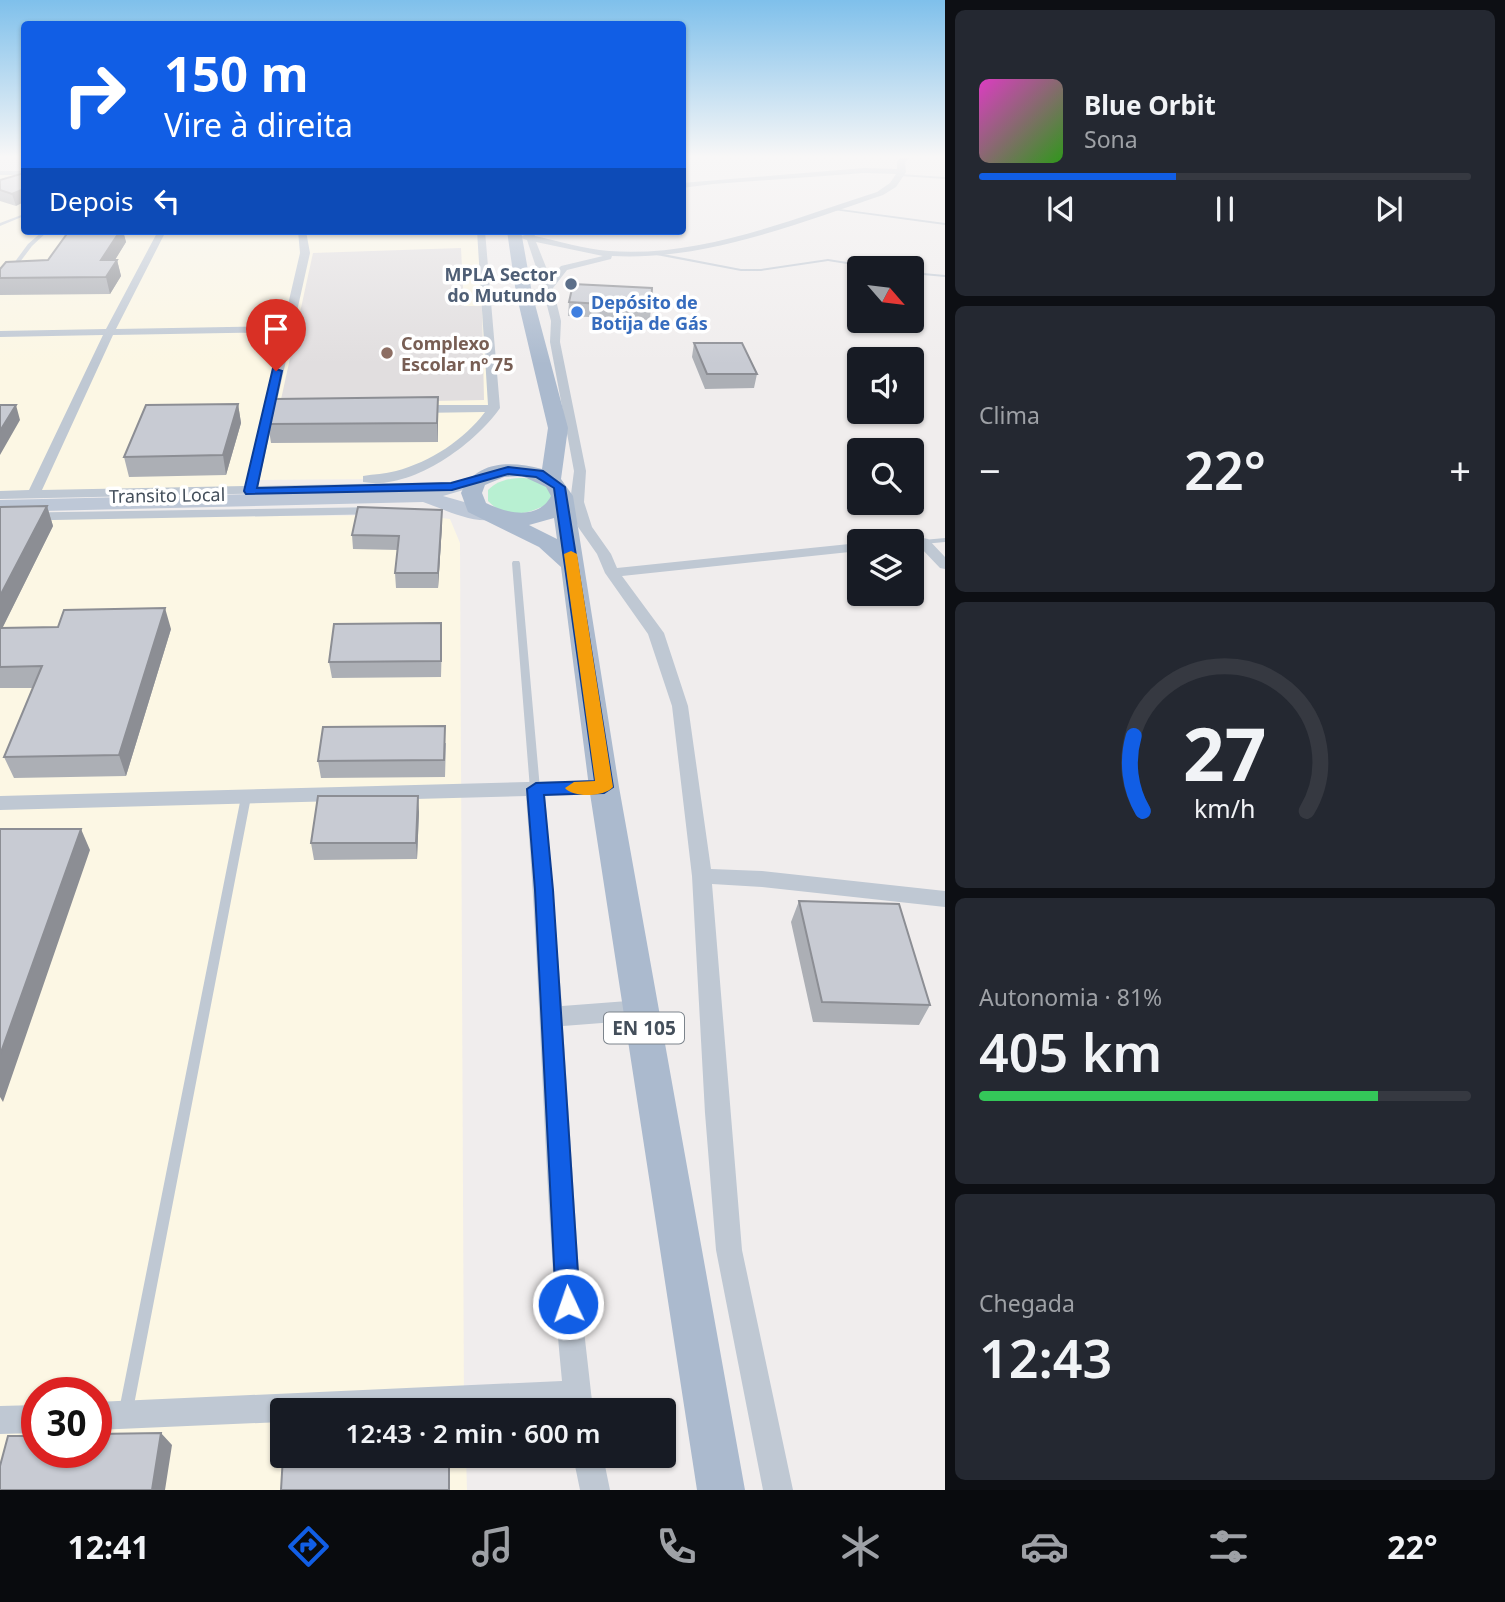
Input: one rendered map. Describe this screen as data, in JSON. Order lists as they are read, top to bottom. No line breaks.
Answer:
{"streets":{"main road":["EN 105"],"street":["Transito Local"]},"places":["MPLA Sector do Mutundo","Depósito de Botija de Gás","Complexo Escolar nº 75"],"north":"bottom right","page":{"turn":["150 m","Vire à direita"],"song":["Blue Orbit","Sona"],"then":"Depois","tile":["Clima",["Autonomia · 81%","405 km"],["Chegada","12:43"]],"heat":["−","22°","+"],"limit":"30","trip":"12:43 · 2 min · 600 m","tabs":["12:41","22°"],"gauge":["27","km/h"]}}
